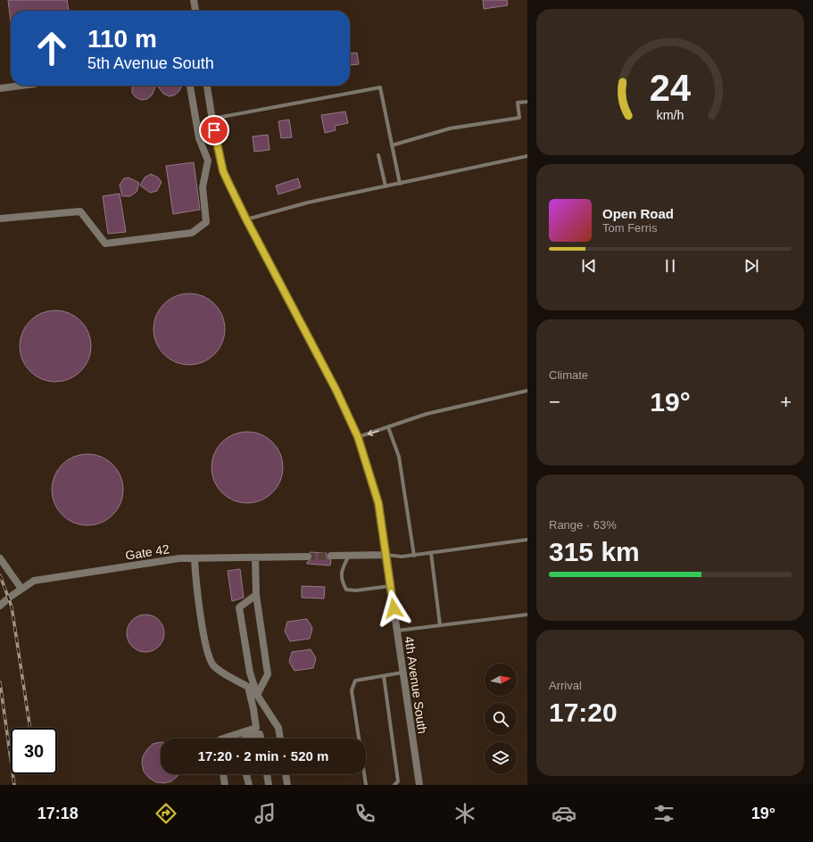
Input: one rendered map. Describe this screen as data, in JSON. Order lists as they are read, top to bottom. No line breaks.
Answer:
{"streets":{"street":["Gate 42","4th Avenue South"]},"north":"right","page":{"turn":["110 m","5th Avenue South"],"song":["Open Road","Tom Ferris"],"tile":["Climate",["Range · 63%","315 km"],["Arrival","17:20"]],"heat":["−","19°","+"],"limit":"30","trip":"17:20 · 2 min · 520 m","tabs":["17:18","19°"],"gauge":["24","km/h"]}}
